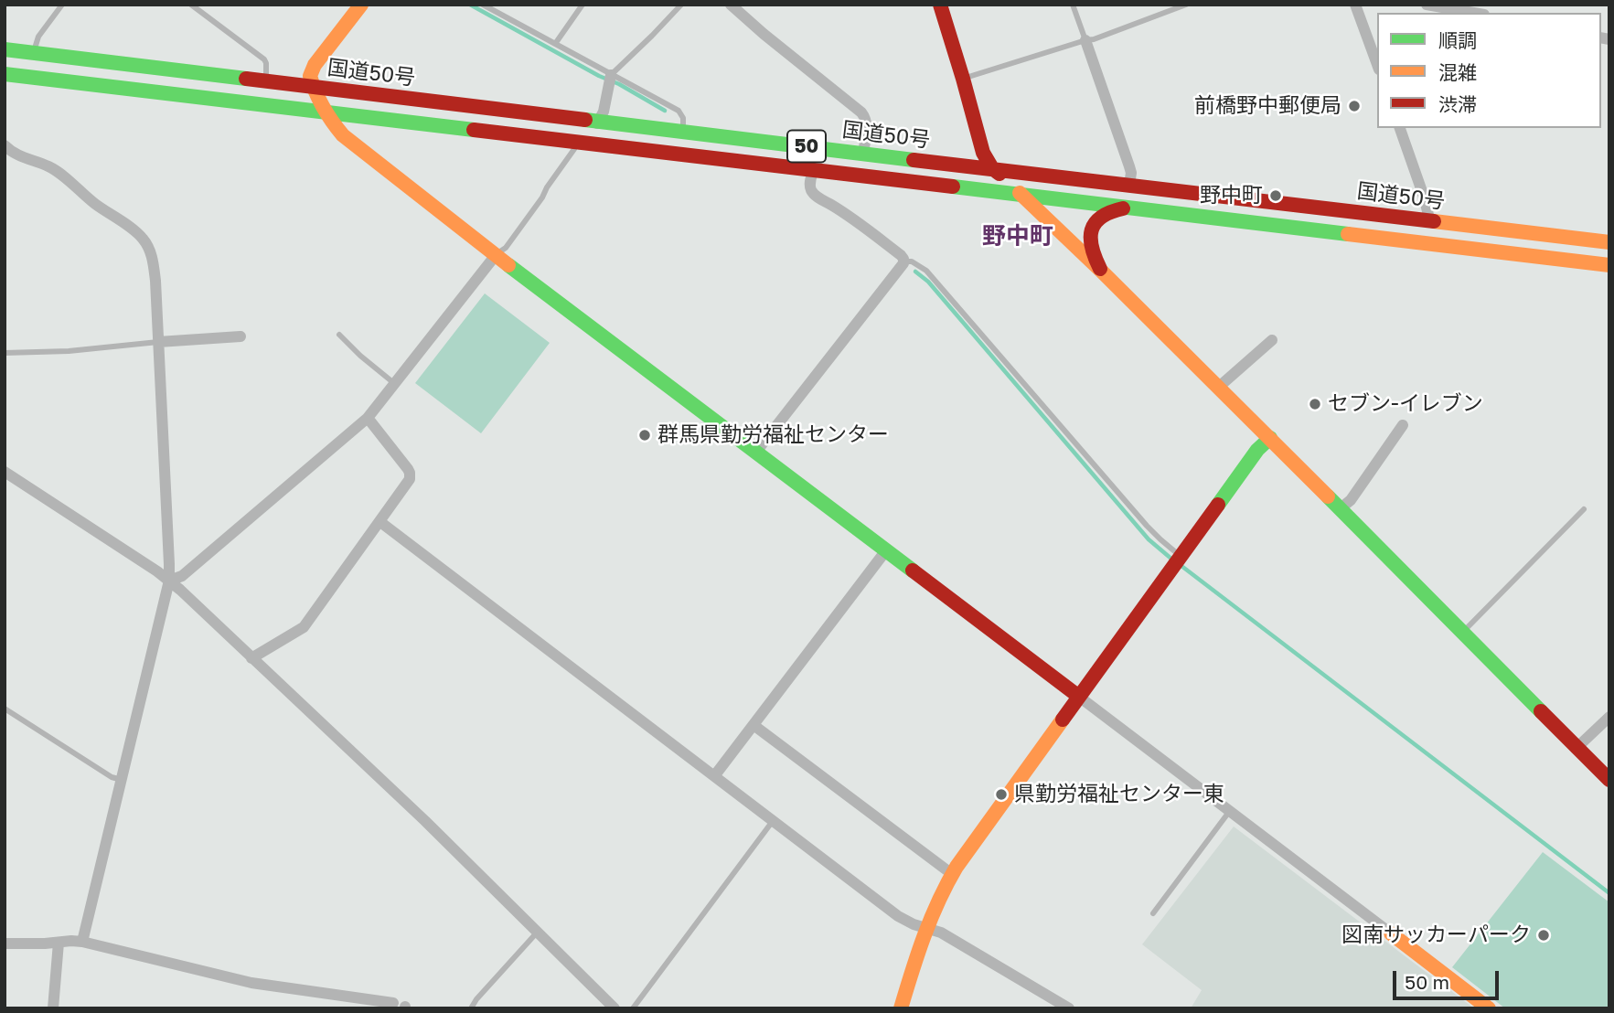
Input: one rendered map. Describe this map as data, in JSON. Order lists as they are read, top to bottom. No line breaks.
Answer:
{"streets":{"main road":["国道50号","50"]},"districts":["野中町"],"places":["前橋野中郵便局","野中町","セブン-イレブン","群馬県勤労福祉センター","県勤労福祉センター東","図南サッカーパーク"],"legend":["順調","混雑","渋滞"],"scale_bar":"50 m"}
